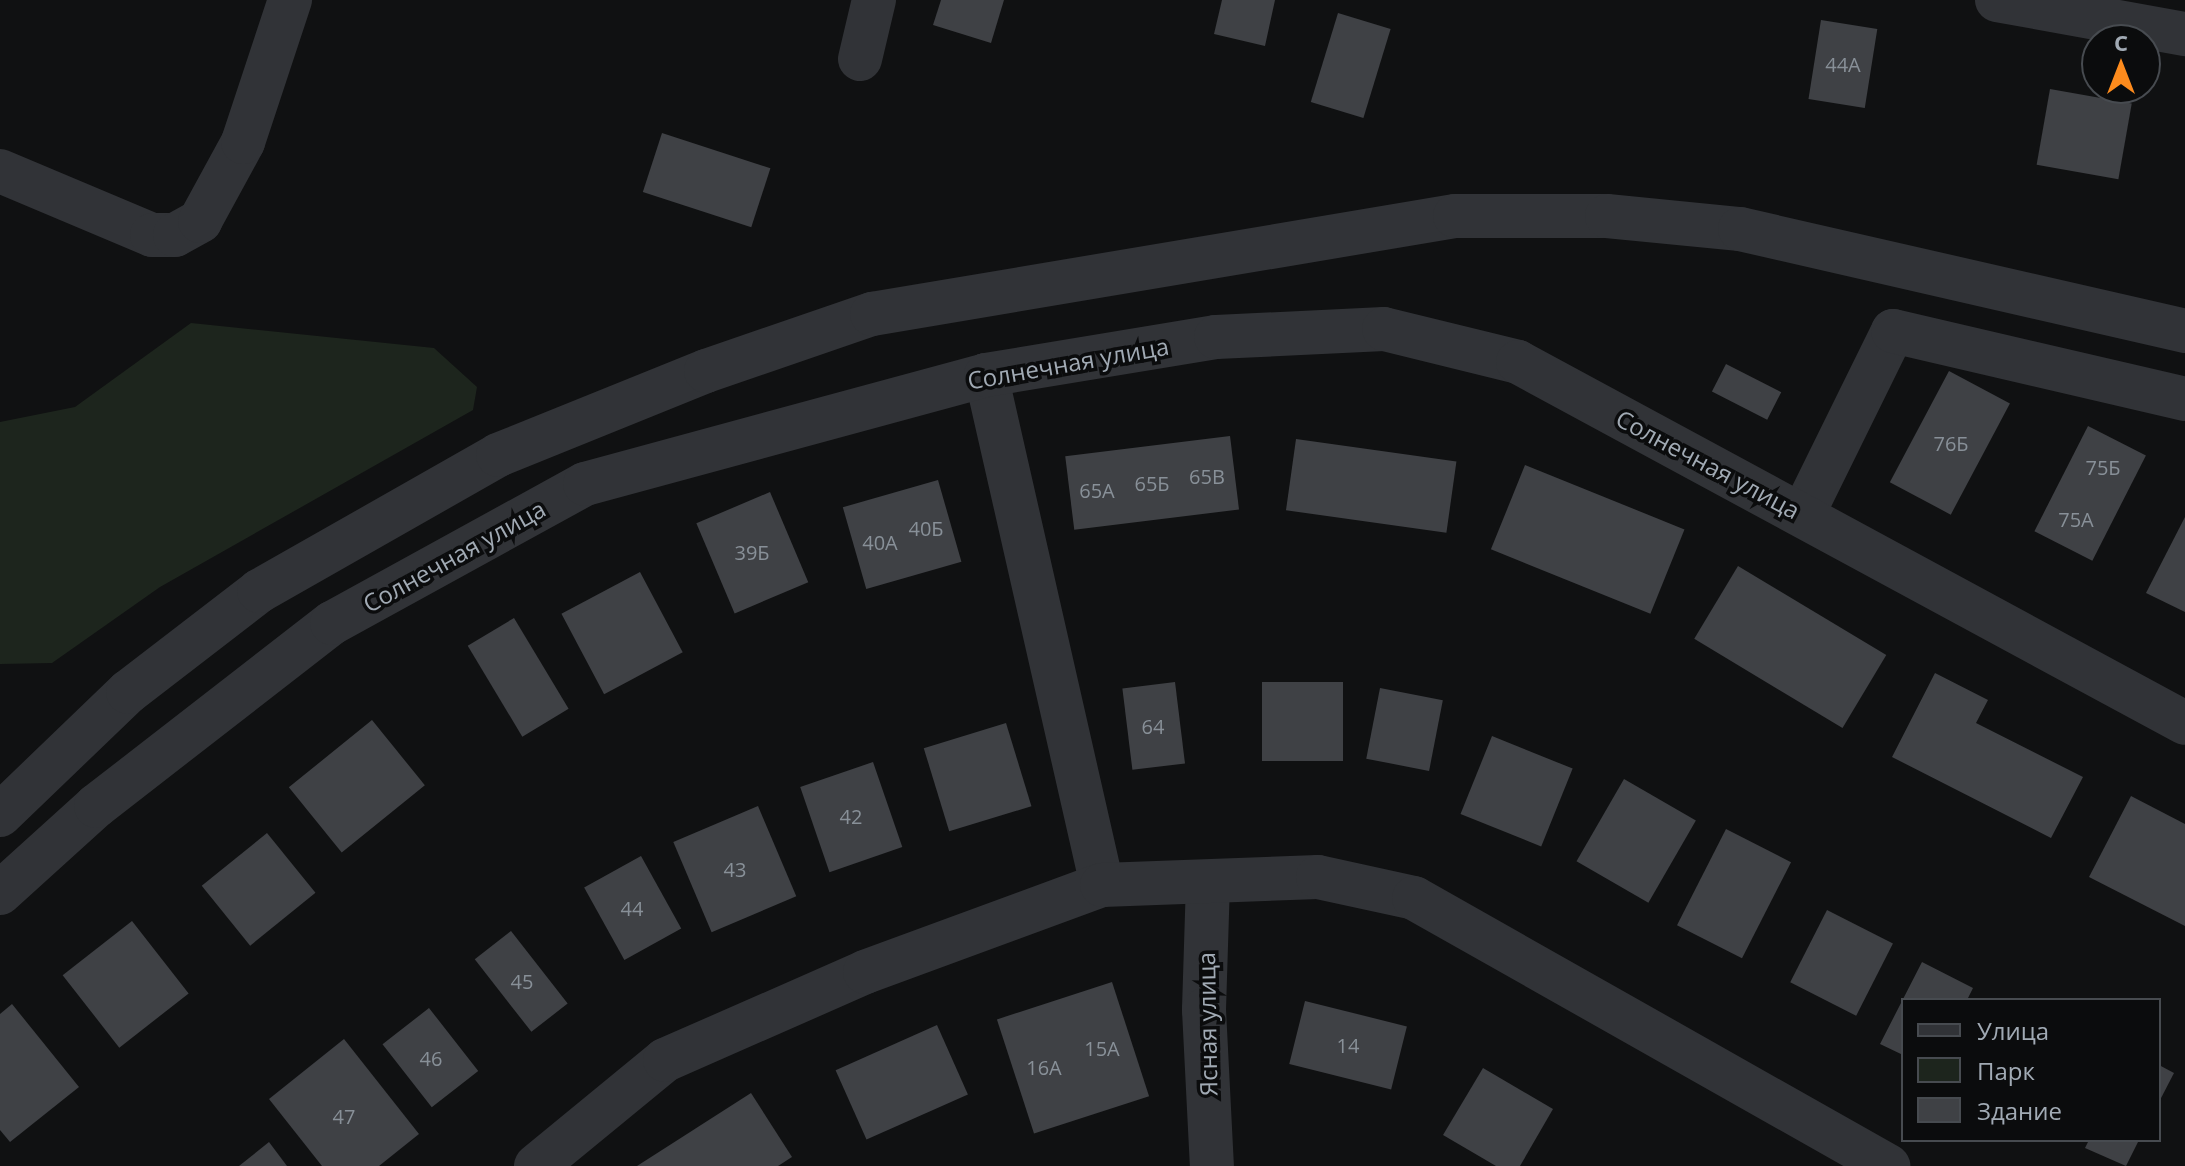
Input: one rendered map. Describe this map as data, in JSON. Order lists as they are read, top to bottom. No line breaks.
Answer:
{"streets":{"street":["Солнечная улица","Ясная улица"]},"house_numbers":["44А","76Б","75Б","65В","65Б","65А","75А","40Б","40А","39Б","64","42","43","44","45","14","15А","46","16А","47"],"legend":["Улица","Парк","Здание"],"north":"top"}
